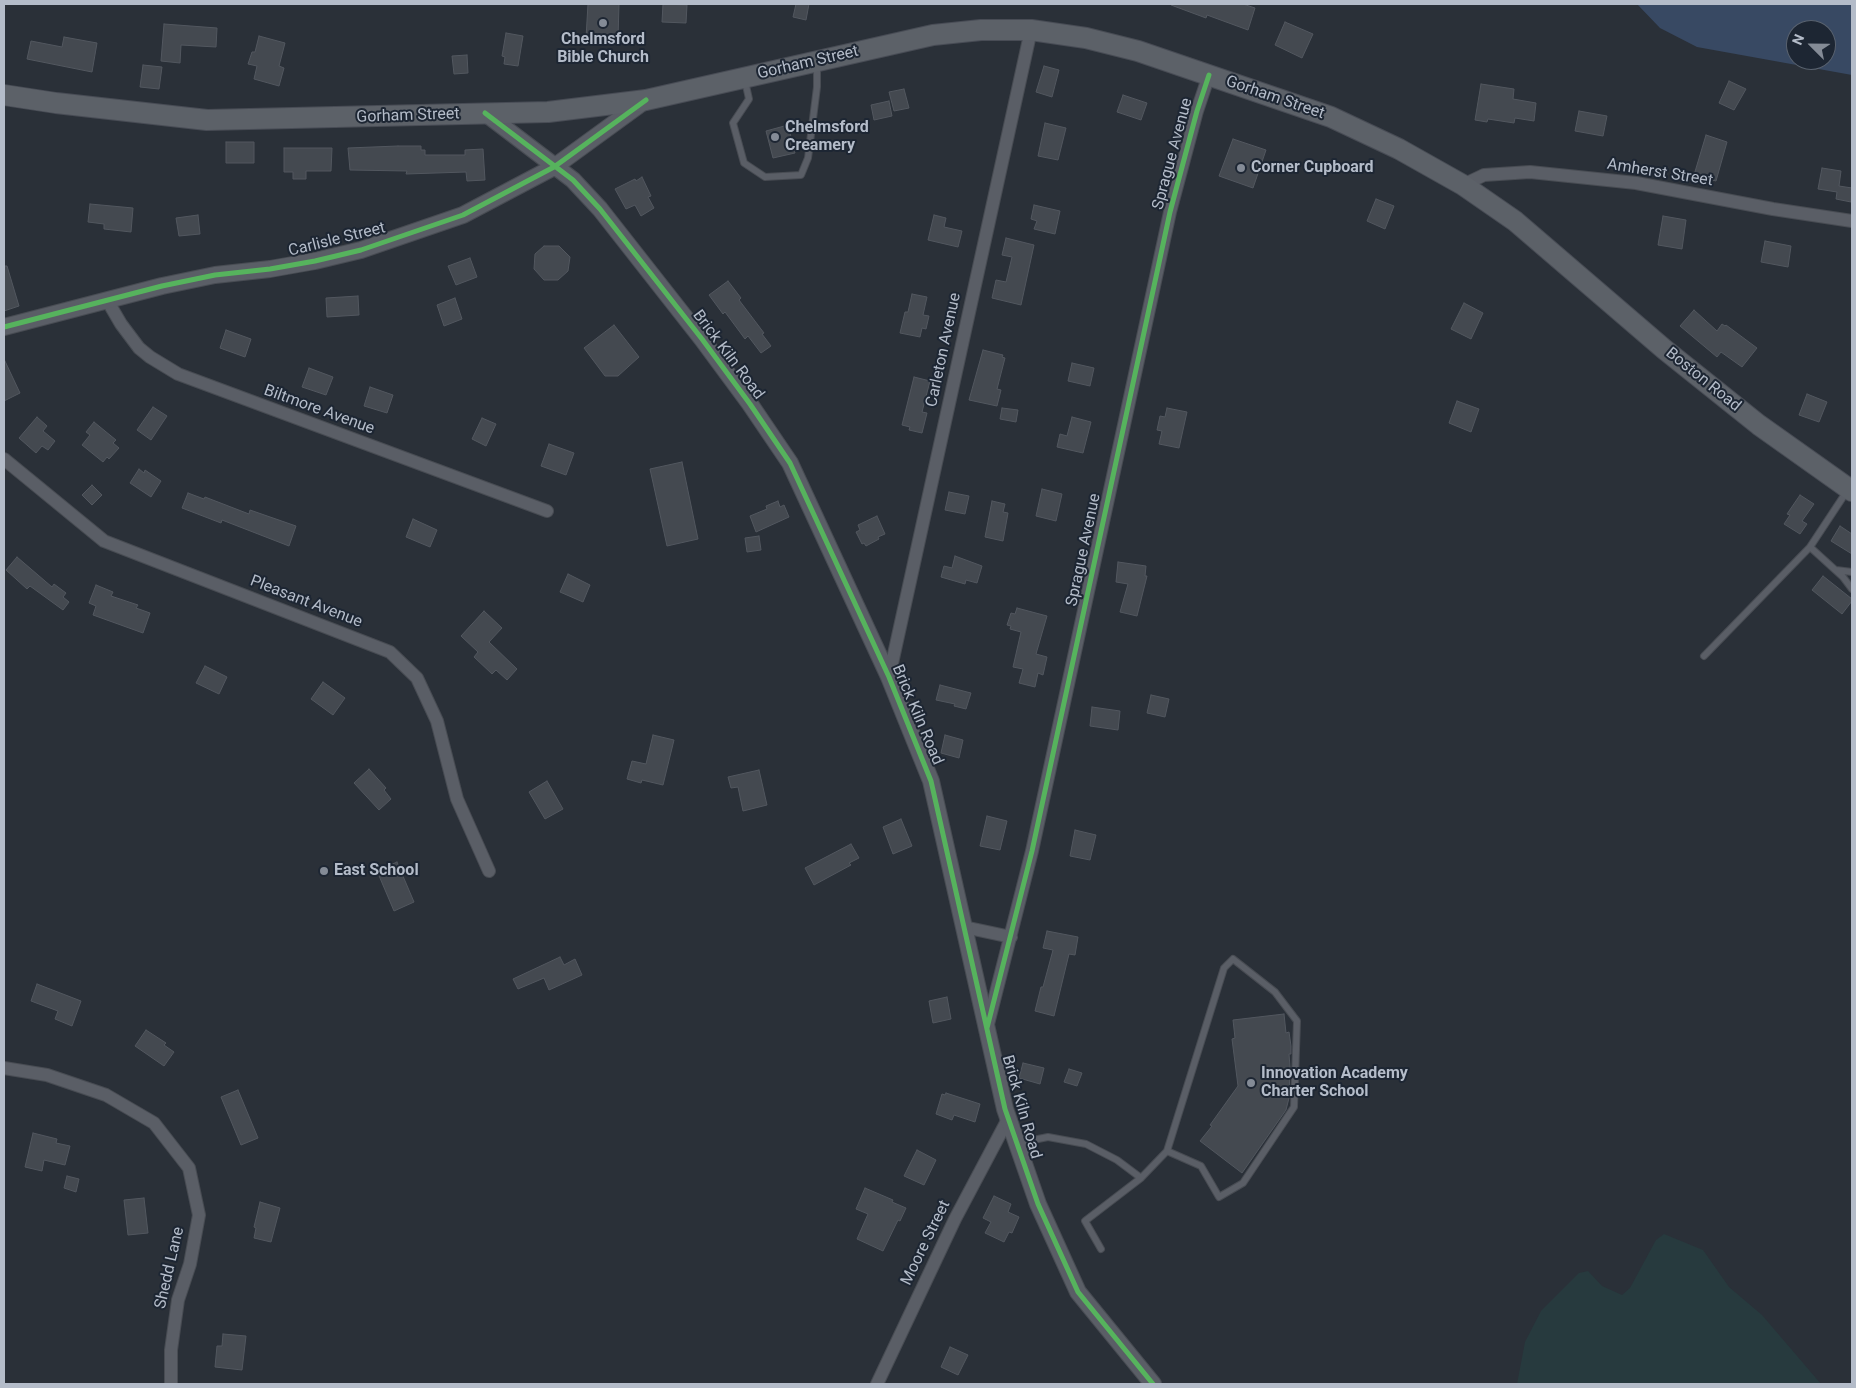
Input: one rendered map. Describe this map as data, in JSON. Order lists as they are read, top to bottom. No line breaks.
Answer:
{"streets":{"main road":["Gorham Street","Boston Road"],"street":["Sprague Avenue","Amherst Street","Carlisle Street","Carleton Avenue","Brick Kiln Road","Biltmore Avenue","Pleasant Avenue","Moore Street","Shedd Lane"]},"crossings":[["Gorham Street","Sprague Avenue"],["Gorham Street","Amherst Street"],["Gorham Street","Carlisle Street"],["Gorham Street","Carleton Avenue"],["Gorham Street","Brick Kiln Road"],["Gorham Street","Boston Road"],["Sprague Avenue","Brick Kiln Road"],["Carlisle Street","Brick Kiln Road"],["Carlisle Street","Biltmore Avenue"],["Carleton Avenue","Brick Kiln Road"],["Brick Kiln Road","Moore Street"]],"places":["Chelmsford Bible Church","Chelmsford Creamery","Corner Cupboard","East School","Innovation Academy Charter School"],"north":"top left"}
